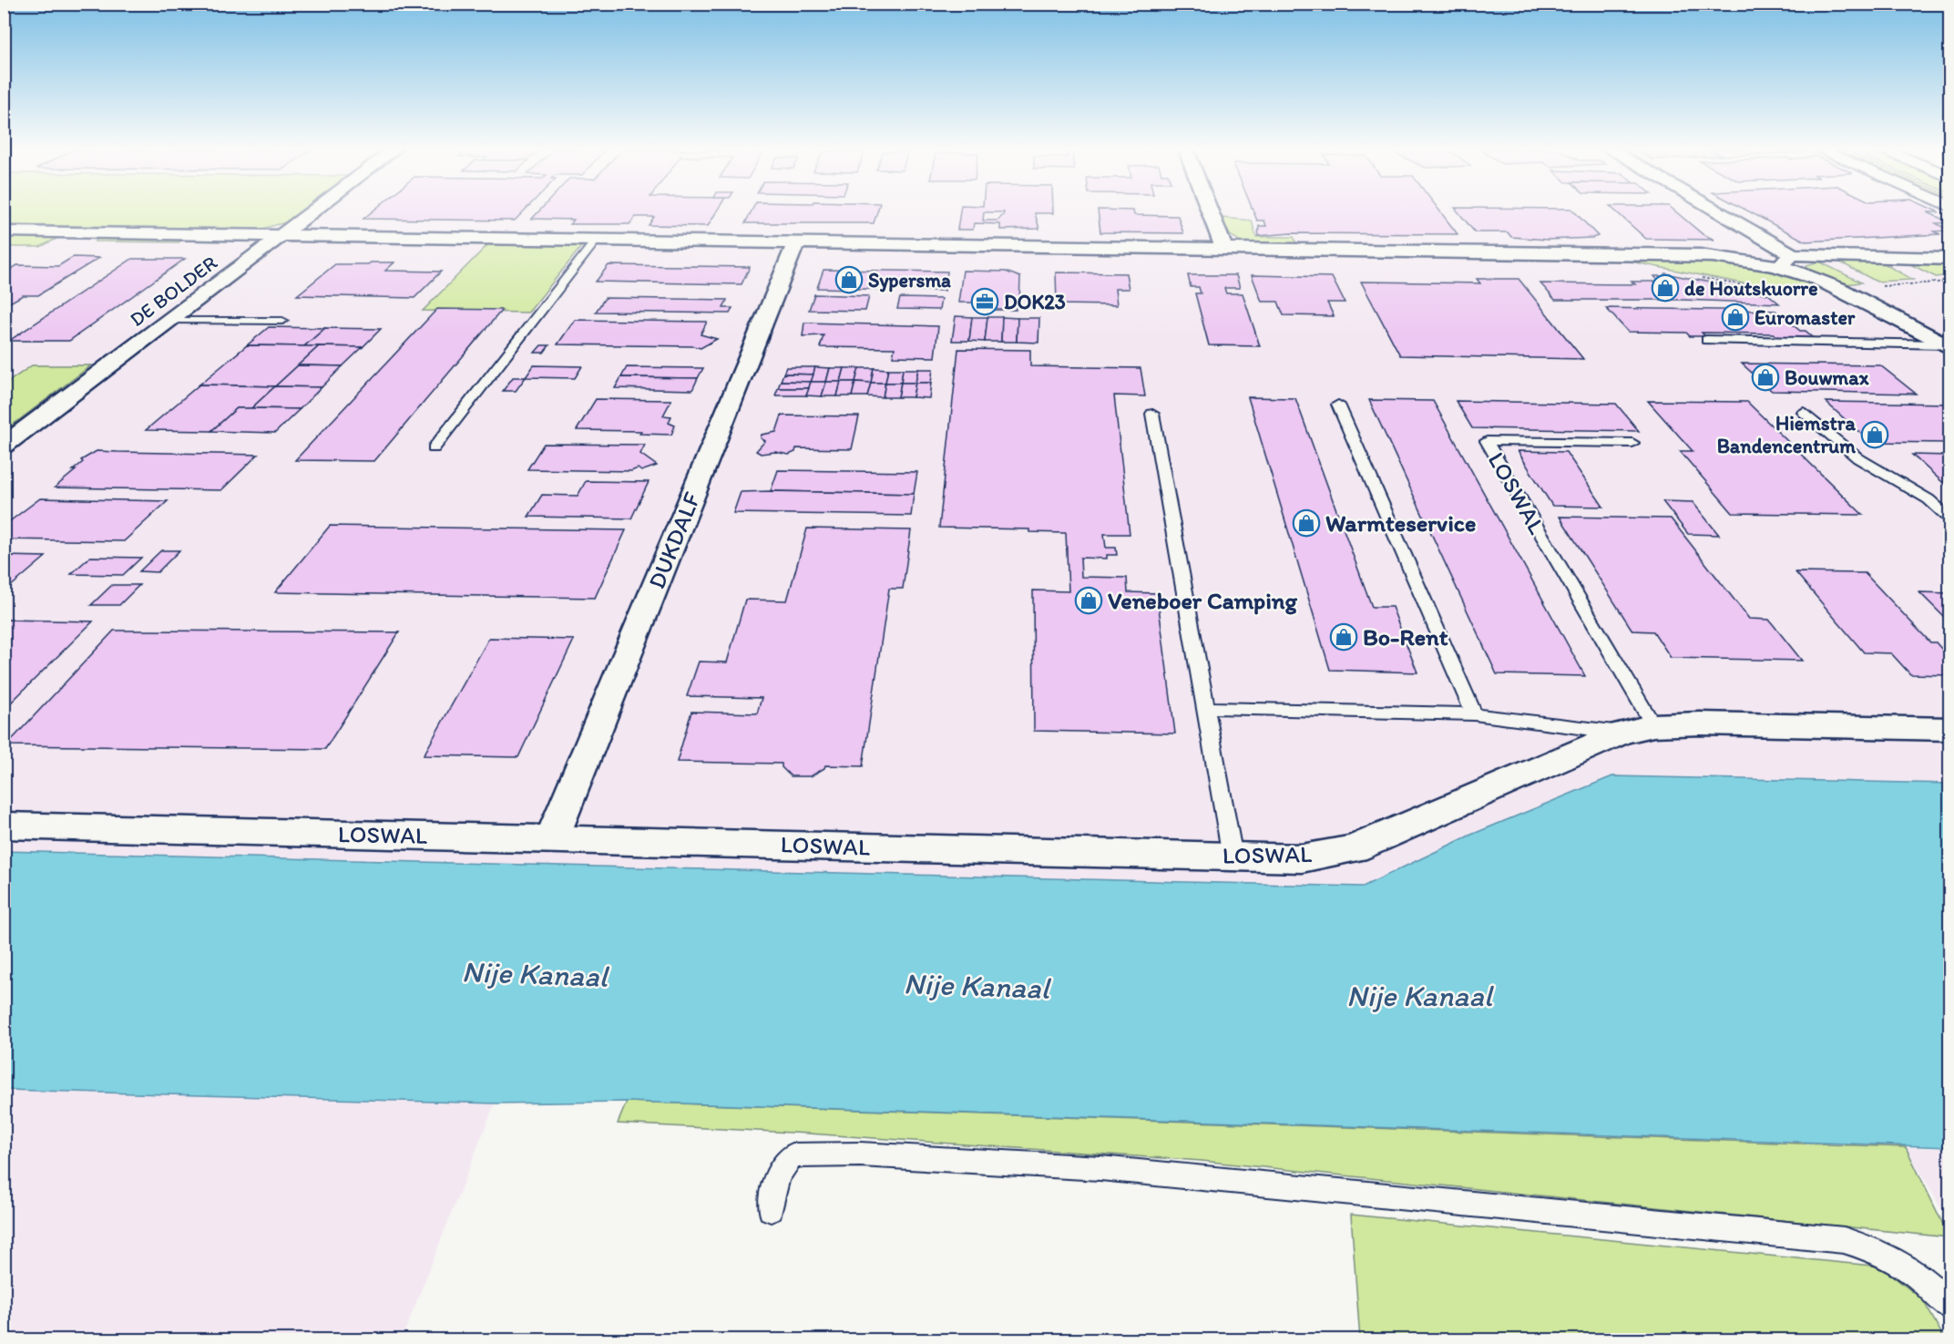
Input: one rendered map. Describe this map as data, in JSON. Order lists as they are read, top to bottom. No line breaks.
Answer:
{"streets":{"street":["DE BOLDER","LOSWAL","DUKDALF"]},"crossings":[["LOSWAL","DUKDALF"]],"water":["Nije Kanaal"],"places":{"shop":["Sypersma","de Houtskuorre","Euromaster","Bouwmax","Hiemstra Bandencentrum","Warmteservice","Veneboer Camping","Bo-Rent"],"office":["DOK23"]}}
